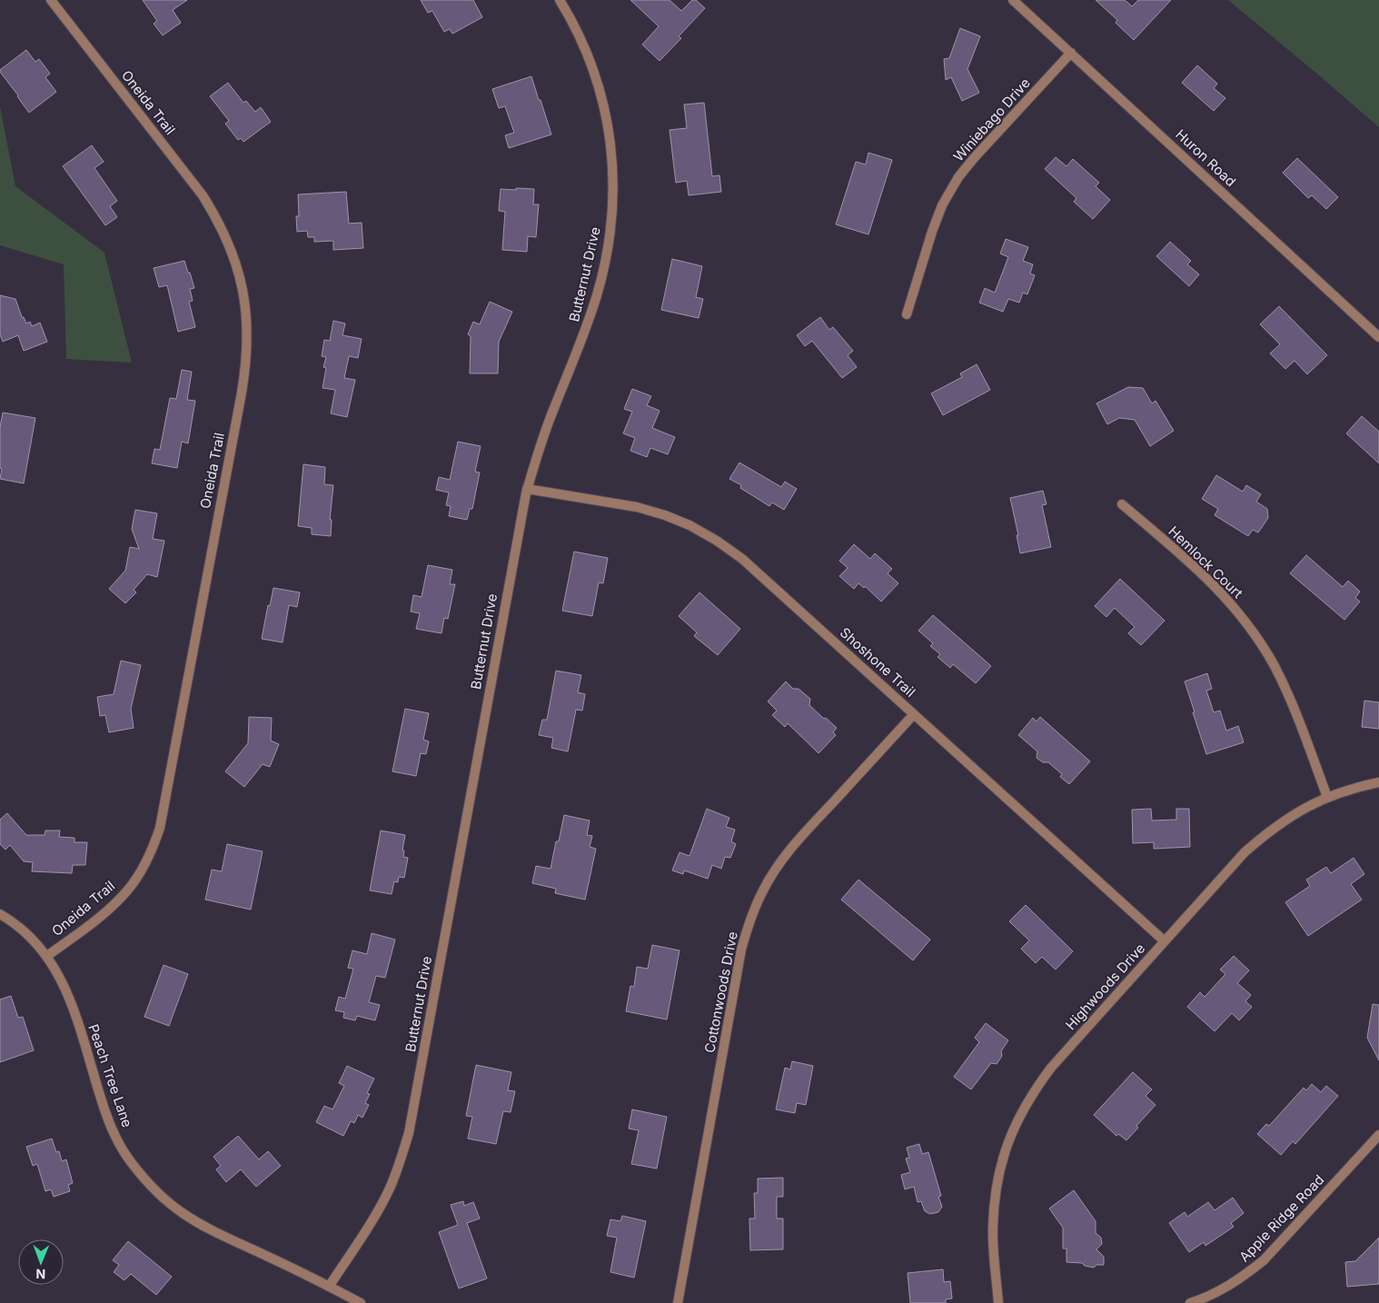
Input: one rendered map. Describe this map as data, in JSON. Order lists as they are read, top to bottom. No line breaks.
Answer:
{"streets":{"street":["Oneida Trail","Winiebago Drive","Huron Road","Butternut Drive","Hemlock Court","Shoshone Trail","Highwoods Drive","Cottonwoods Drive","Peach Tree Lane","Apple Ridge Road"]},"crossings":[["Oneida Trail","Peach Tree Lane"],["Winiebago Drive","Huron Road"],["Butternut Drive","Shoshone Trail"],["Butternut Drive","Peach Tree Lane"],["Hemlock Court","Highwoods Drive"],["Shoshone Trail","Highwoods Drive"],["Shoshone Trail","Cottonwoods Drive"]],"north":"bottom"}
